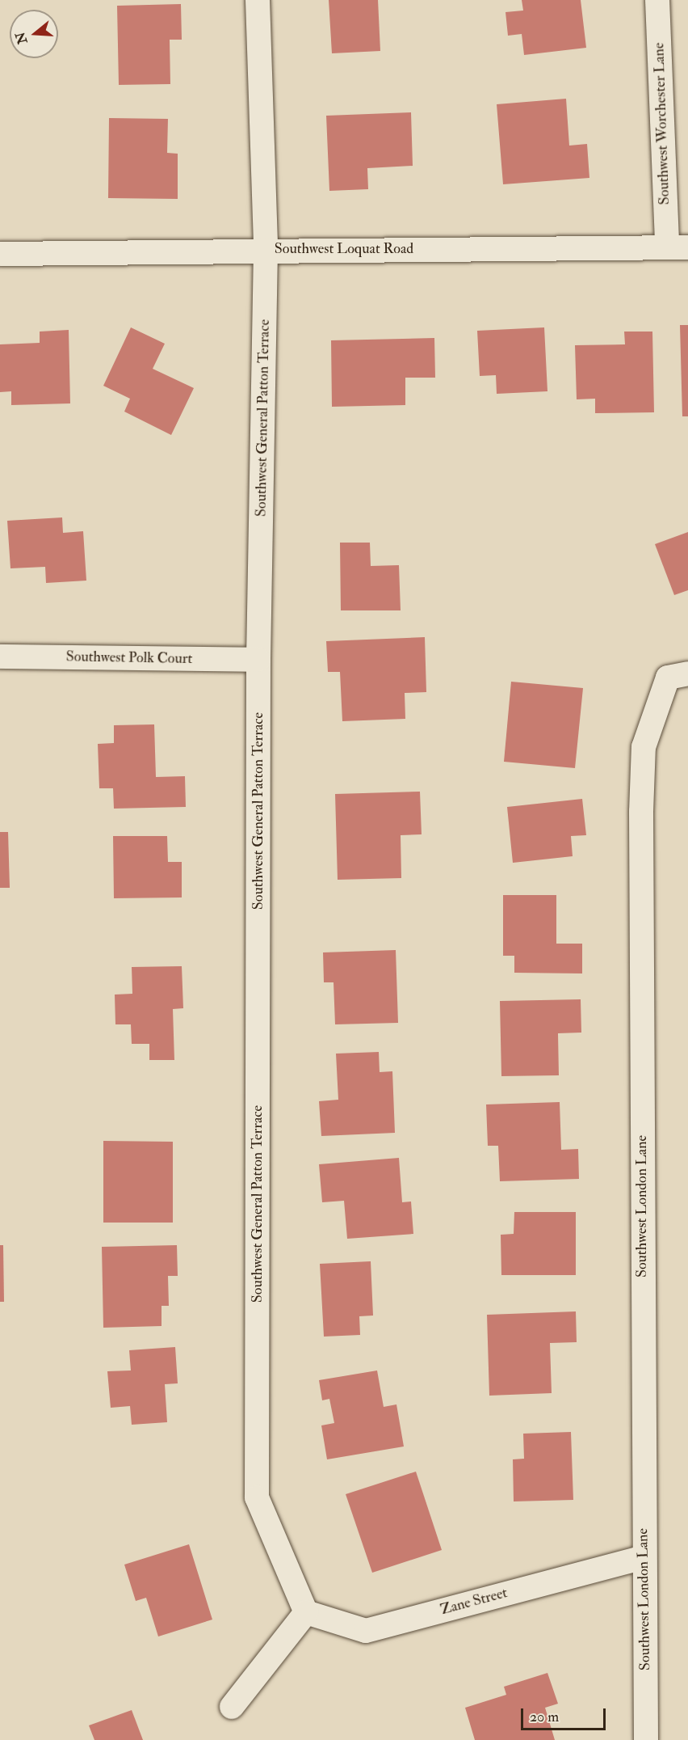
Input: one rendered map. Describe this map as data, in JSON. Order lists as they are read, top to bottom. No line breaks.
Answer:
{"streets":{"street":["Southwest Worchester Lane","Southwest Loquat Road","Southwest General Patton Terrace","Southwest Polk Court","Southwest London Lane","Zane Street"]},"crossings":[["Southwest Worchester Lane","Southwest Loquat Road"],["Southwest Loquat Road","Southwest General Patton Terrace"],["Southwest General Patton Terrace","Southwest Polk Court"],["Southwest General Patton Terrace","Zane Street"],["Southwest London Lane","Zane Street"]],"scale_bar":"20 m","north":"left"}
